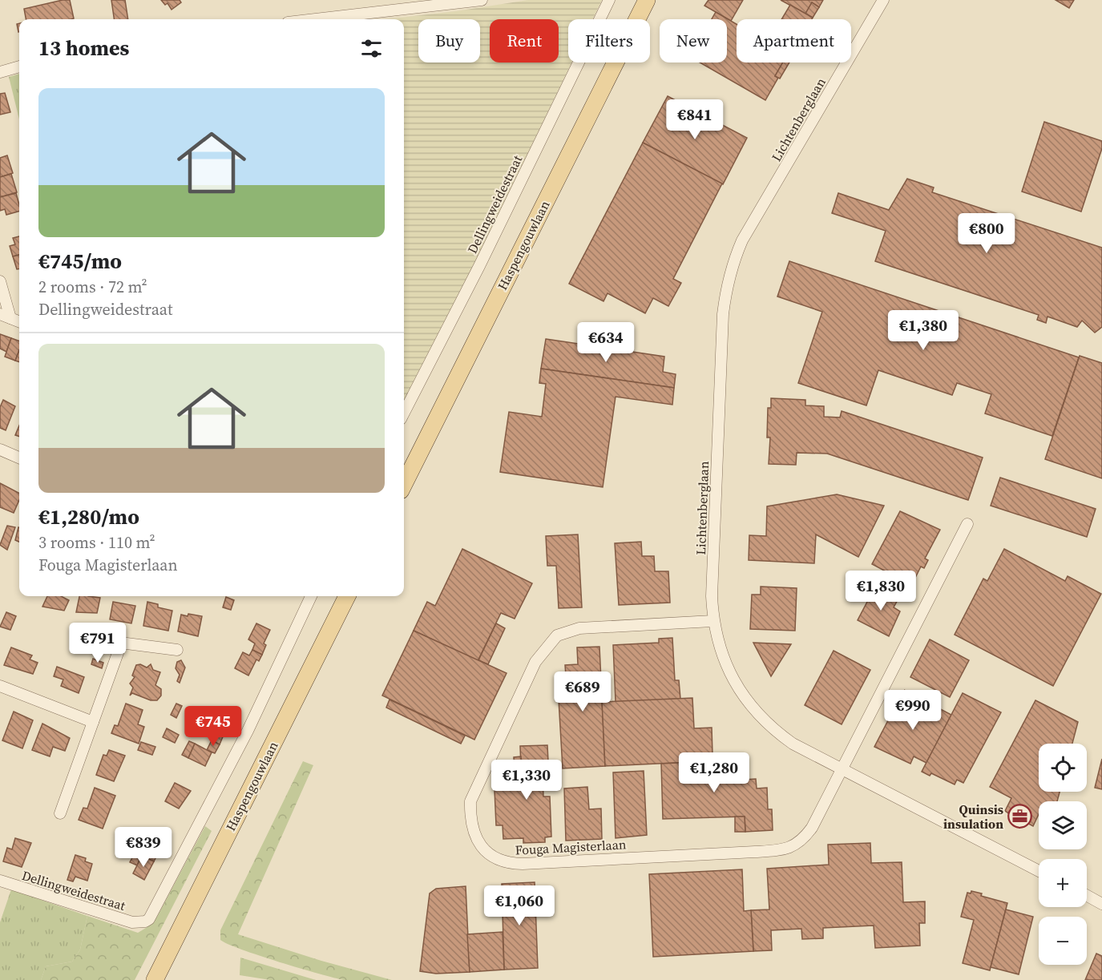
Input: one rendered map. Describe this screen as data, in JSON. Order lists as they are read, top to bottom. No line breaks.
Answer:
{"streets":{"main road":["Haspengouwlaan"],"street":["Lichtenberglaan","Dellingweidestraat","Fouga Magisterlaan"]},"crossings":[["Lichtenberglaan","Fouga Magisterlaan"]],"places":{"office":["Quinsis insulation"]},"page":{"chip":["Buy","Rent","Filters","New","Apartment"],"heading":"13 homes","list":[{"name":"€745/mo","note":"2 rooms · 72 m² · Dellingweidestraat"},{"name":"€1,280/mo","note":"3 rooms · 110 m² · Fouga Magisterlaan"}],"price":["€841","€800","€1,380","€634","€1,830","€791","€689","€990","€745","€1,280","€1,330","€839","€1,060"],"map_buttons":["+","−"]}}
